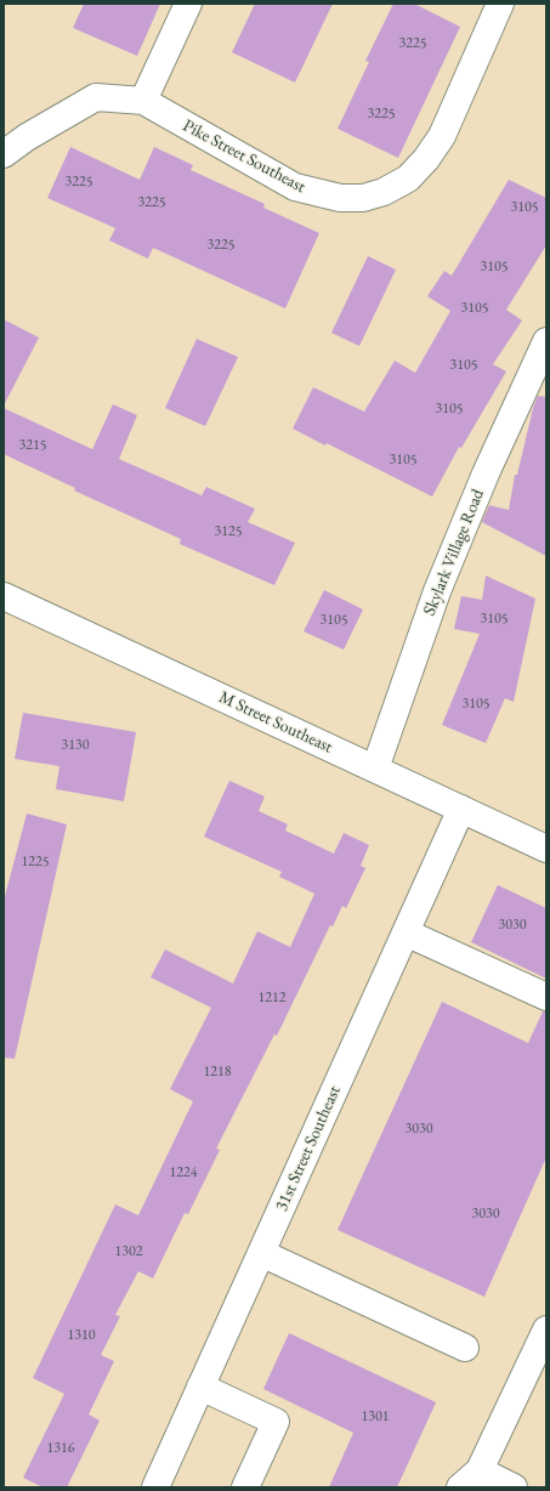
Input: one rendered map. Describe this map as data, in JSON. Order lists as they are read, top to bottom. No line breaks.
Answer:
{"streets":{"street":["Pike Street Southeast","Skylark Village Road","M Street Southeast","31st Street Southeast"]},"crossings":[["Skylark Village Road","M Street Southeast"],["M Street Southeast","31st Street Southeast"]],"house_numbers":["3225","3225","3225","3225","3105","3225","3105","3105","3105","3105","3215","3105","3125","3105","3105","3105","3130","1225","3030","1212","1218","3030","1224","3030","1302","1310","1301","1316"]}
